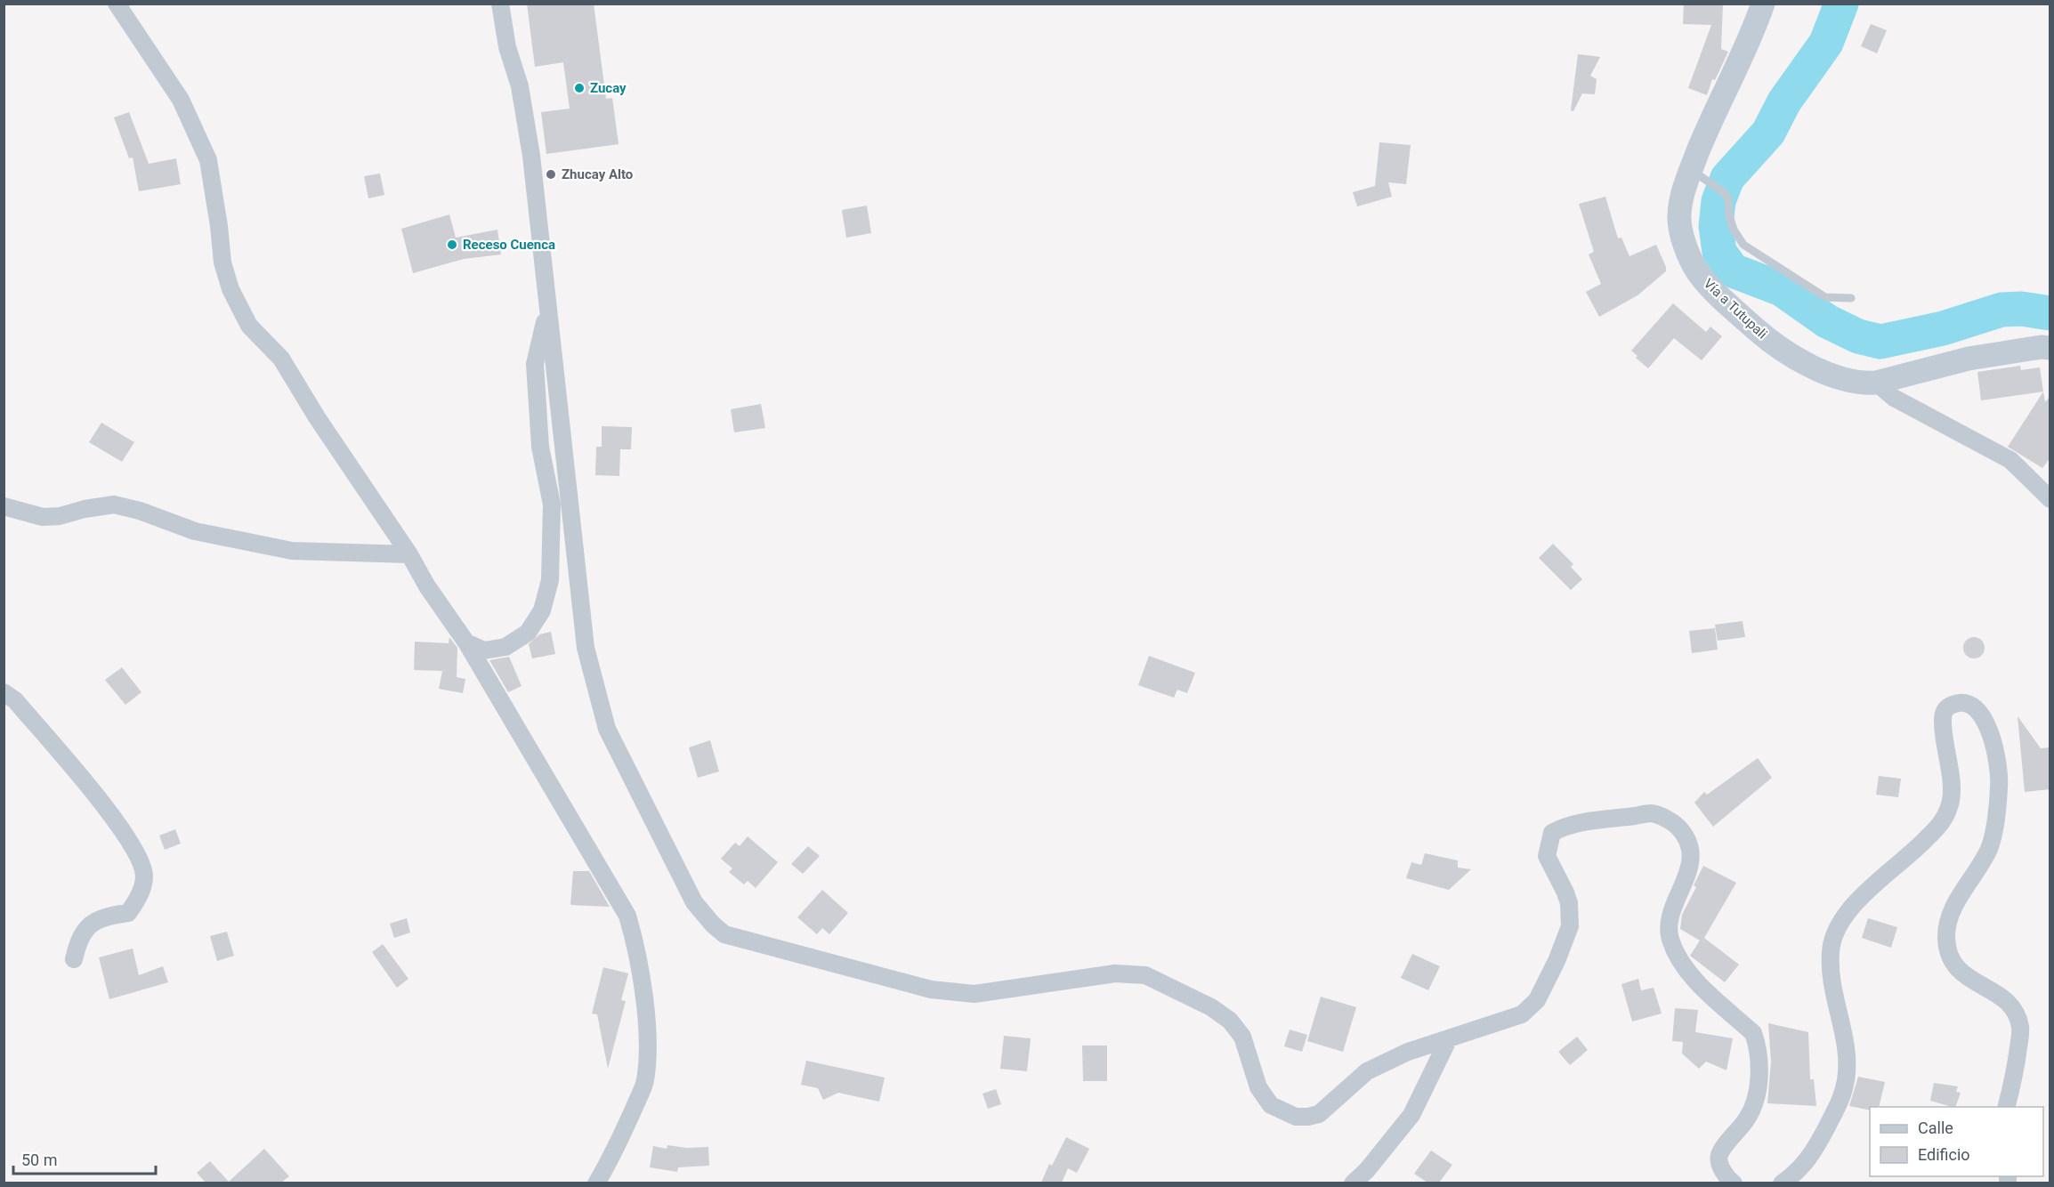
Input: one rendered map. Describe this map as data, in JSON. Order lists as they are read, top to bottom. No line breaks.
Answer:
{"streets":{"street":["Vía a Tutupali"]},"places":["Zucay","Zhucay Alto","Receso Cuenca"],"legend":["Calle","Edificio"],"scale_bar":"50 m"}
